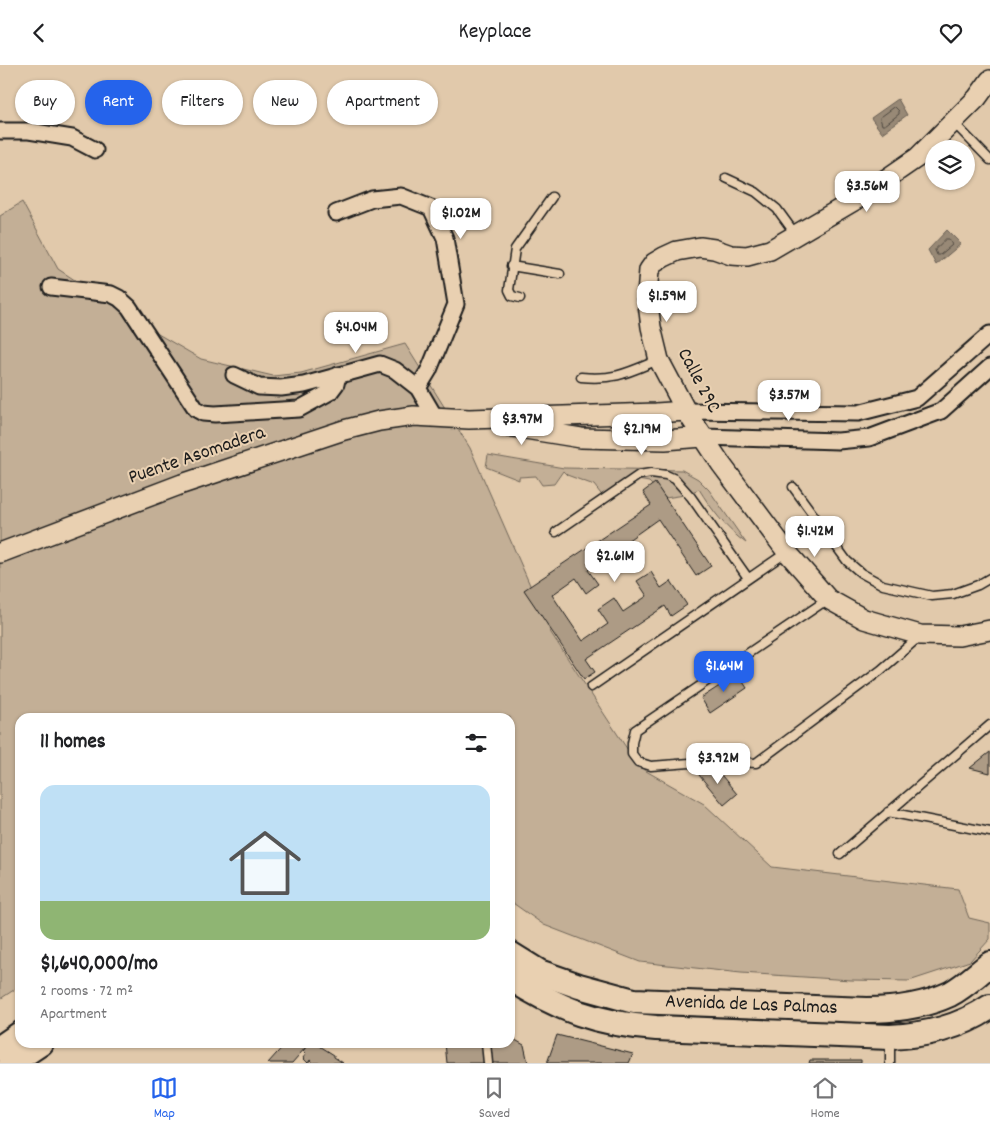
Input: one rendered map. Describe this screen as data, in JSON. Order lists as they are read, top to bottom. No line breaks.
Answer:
{"streets":{"main road":["Avenida de Las Palmas"],"street":["Calle 29C","Puente Asomadera"]},"page":{"header":"Keyplace","chip":["Buy","Rent","Filters","New","Apartment"],"price":["$3.56M","$1.02M","$1.59M","$4.04M","$3.57M","$3.97M","$2.19M","$1.42M","$2.61M","$1.64M","$3.92M"],"heading":"11 homes","list":[{"name":"$1,640,000/mo","note":"2 rooms · 72 m² · Apartment"}],"tabs":["Map","Saved","Home"]}}
